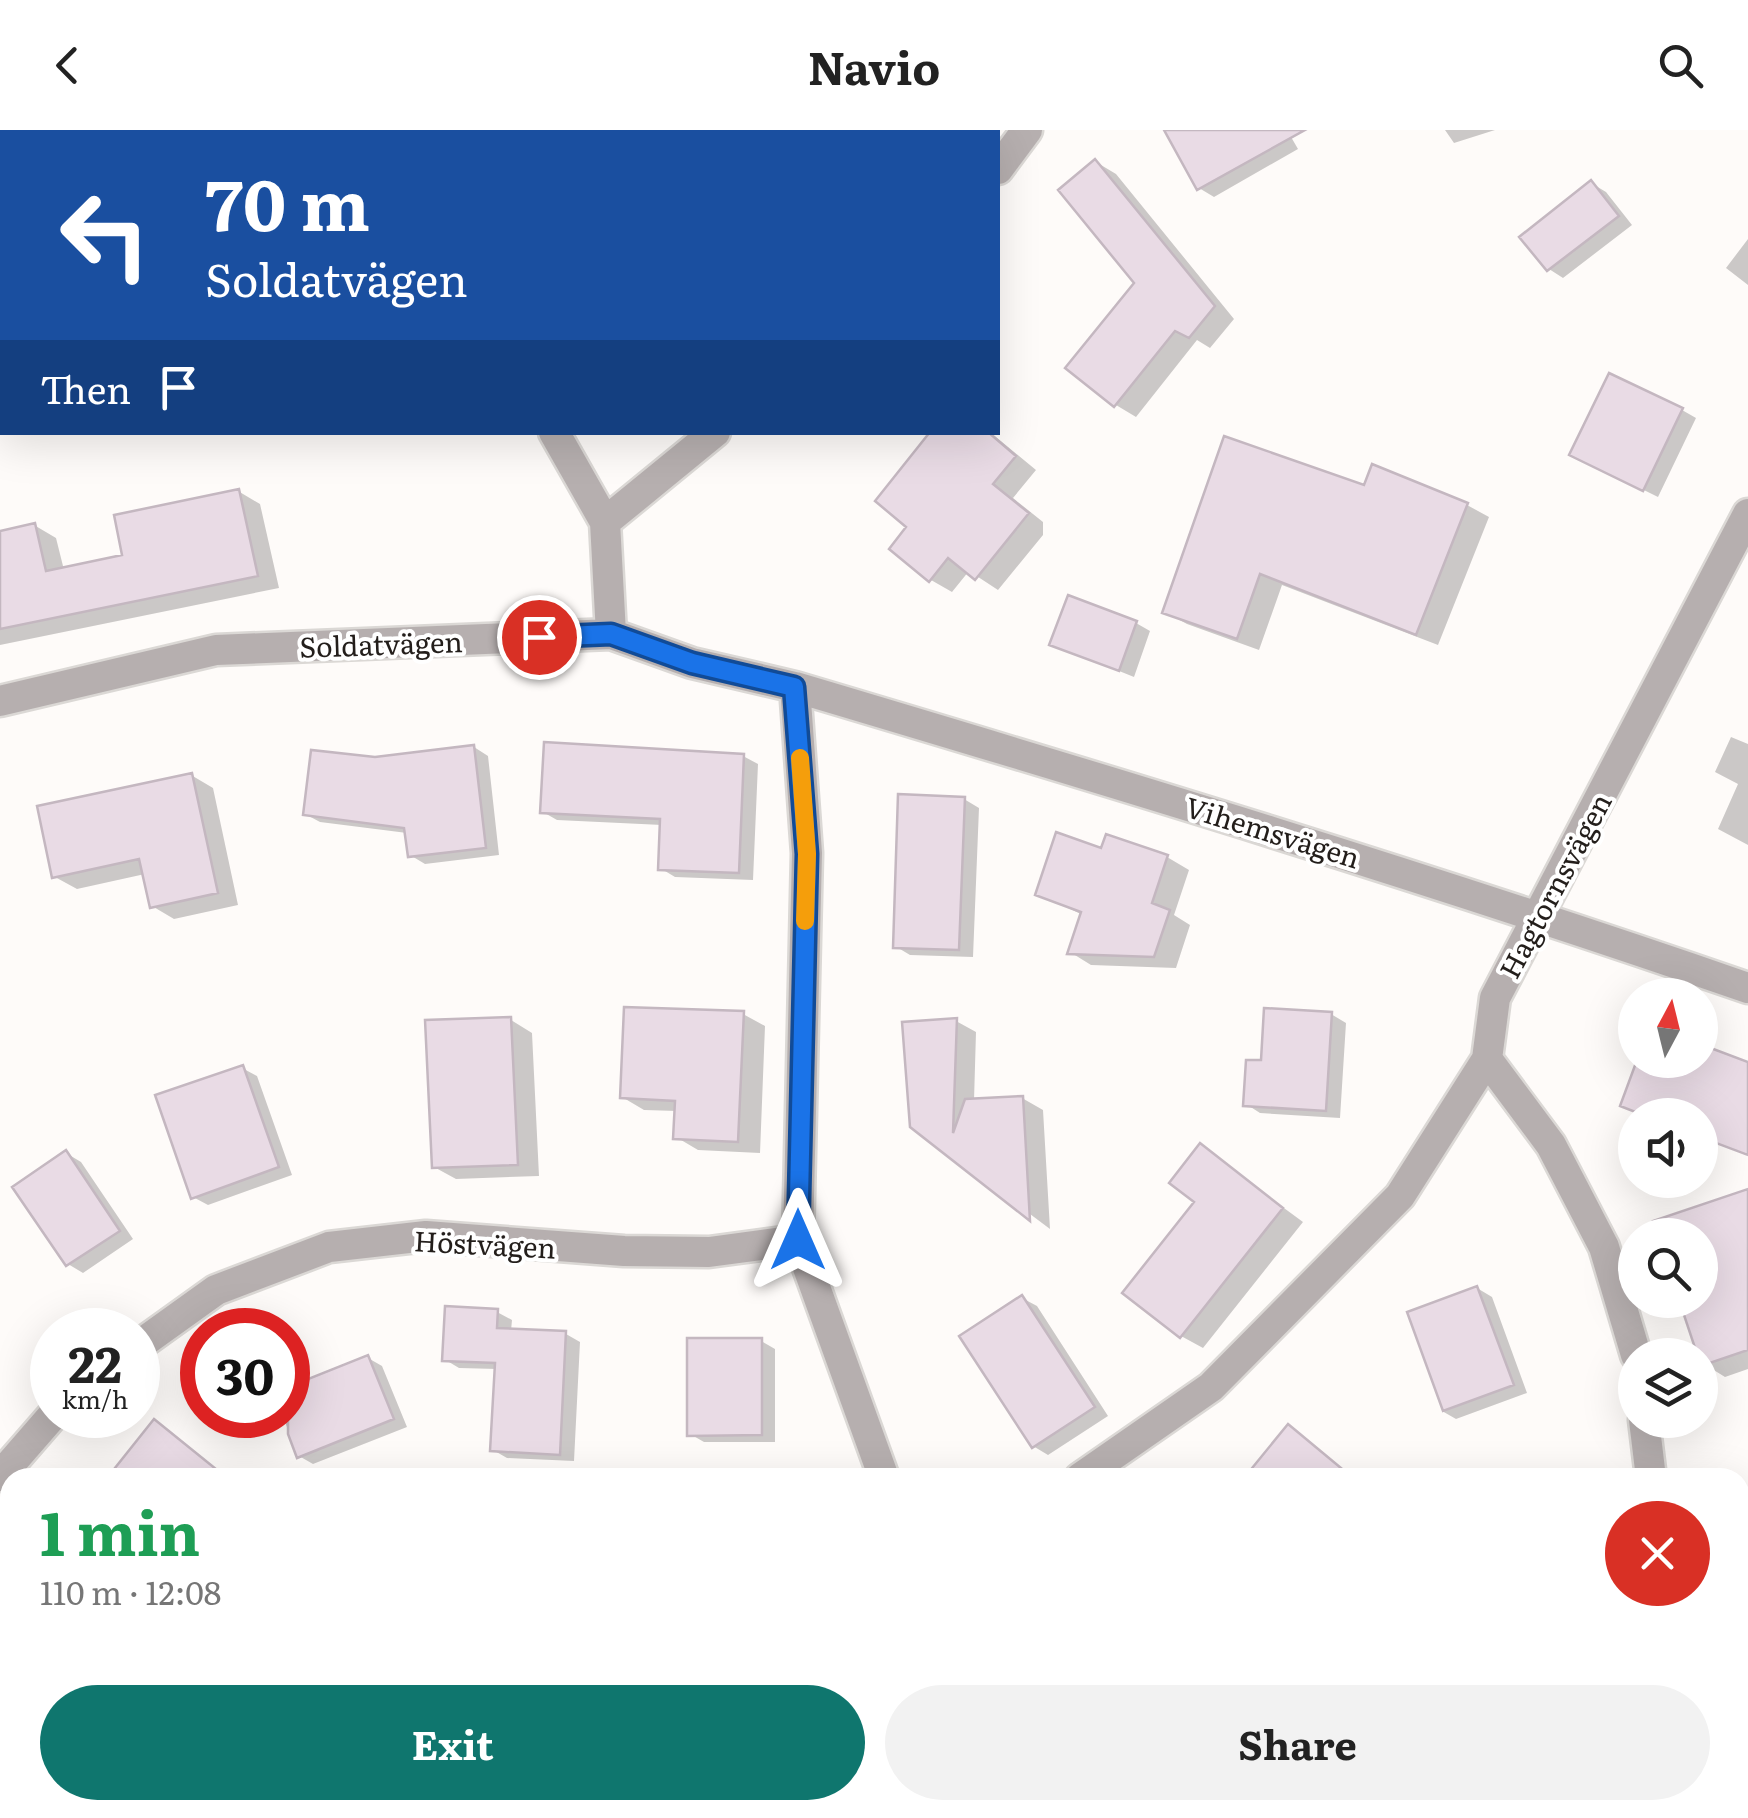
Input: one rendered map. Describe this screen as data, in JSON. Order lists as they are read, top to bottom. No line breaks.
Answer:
{"streets":{"street":["Soldatvägen","Vihemsvägen","Hagtornsvägen","Höstvägen"]},"crossings":[["Soldatvägen","Vihemsvägen"],["Vihemsvägen","Hagtornsvägen"]],"north":"top","page":{"header":"Navio","turn":["70 m","Soldatvägen"],"then":"Then","speed":"22 km/h","limit":"30","heading":["1 min","110 m · 12:08"],"buttons":["Exit","Share"]}}
